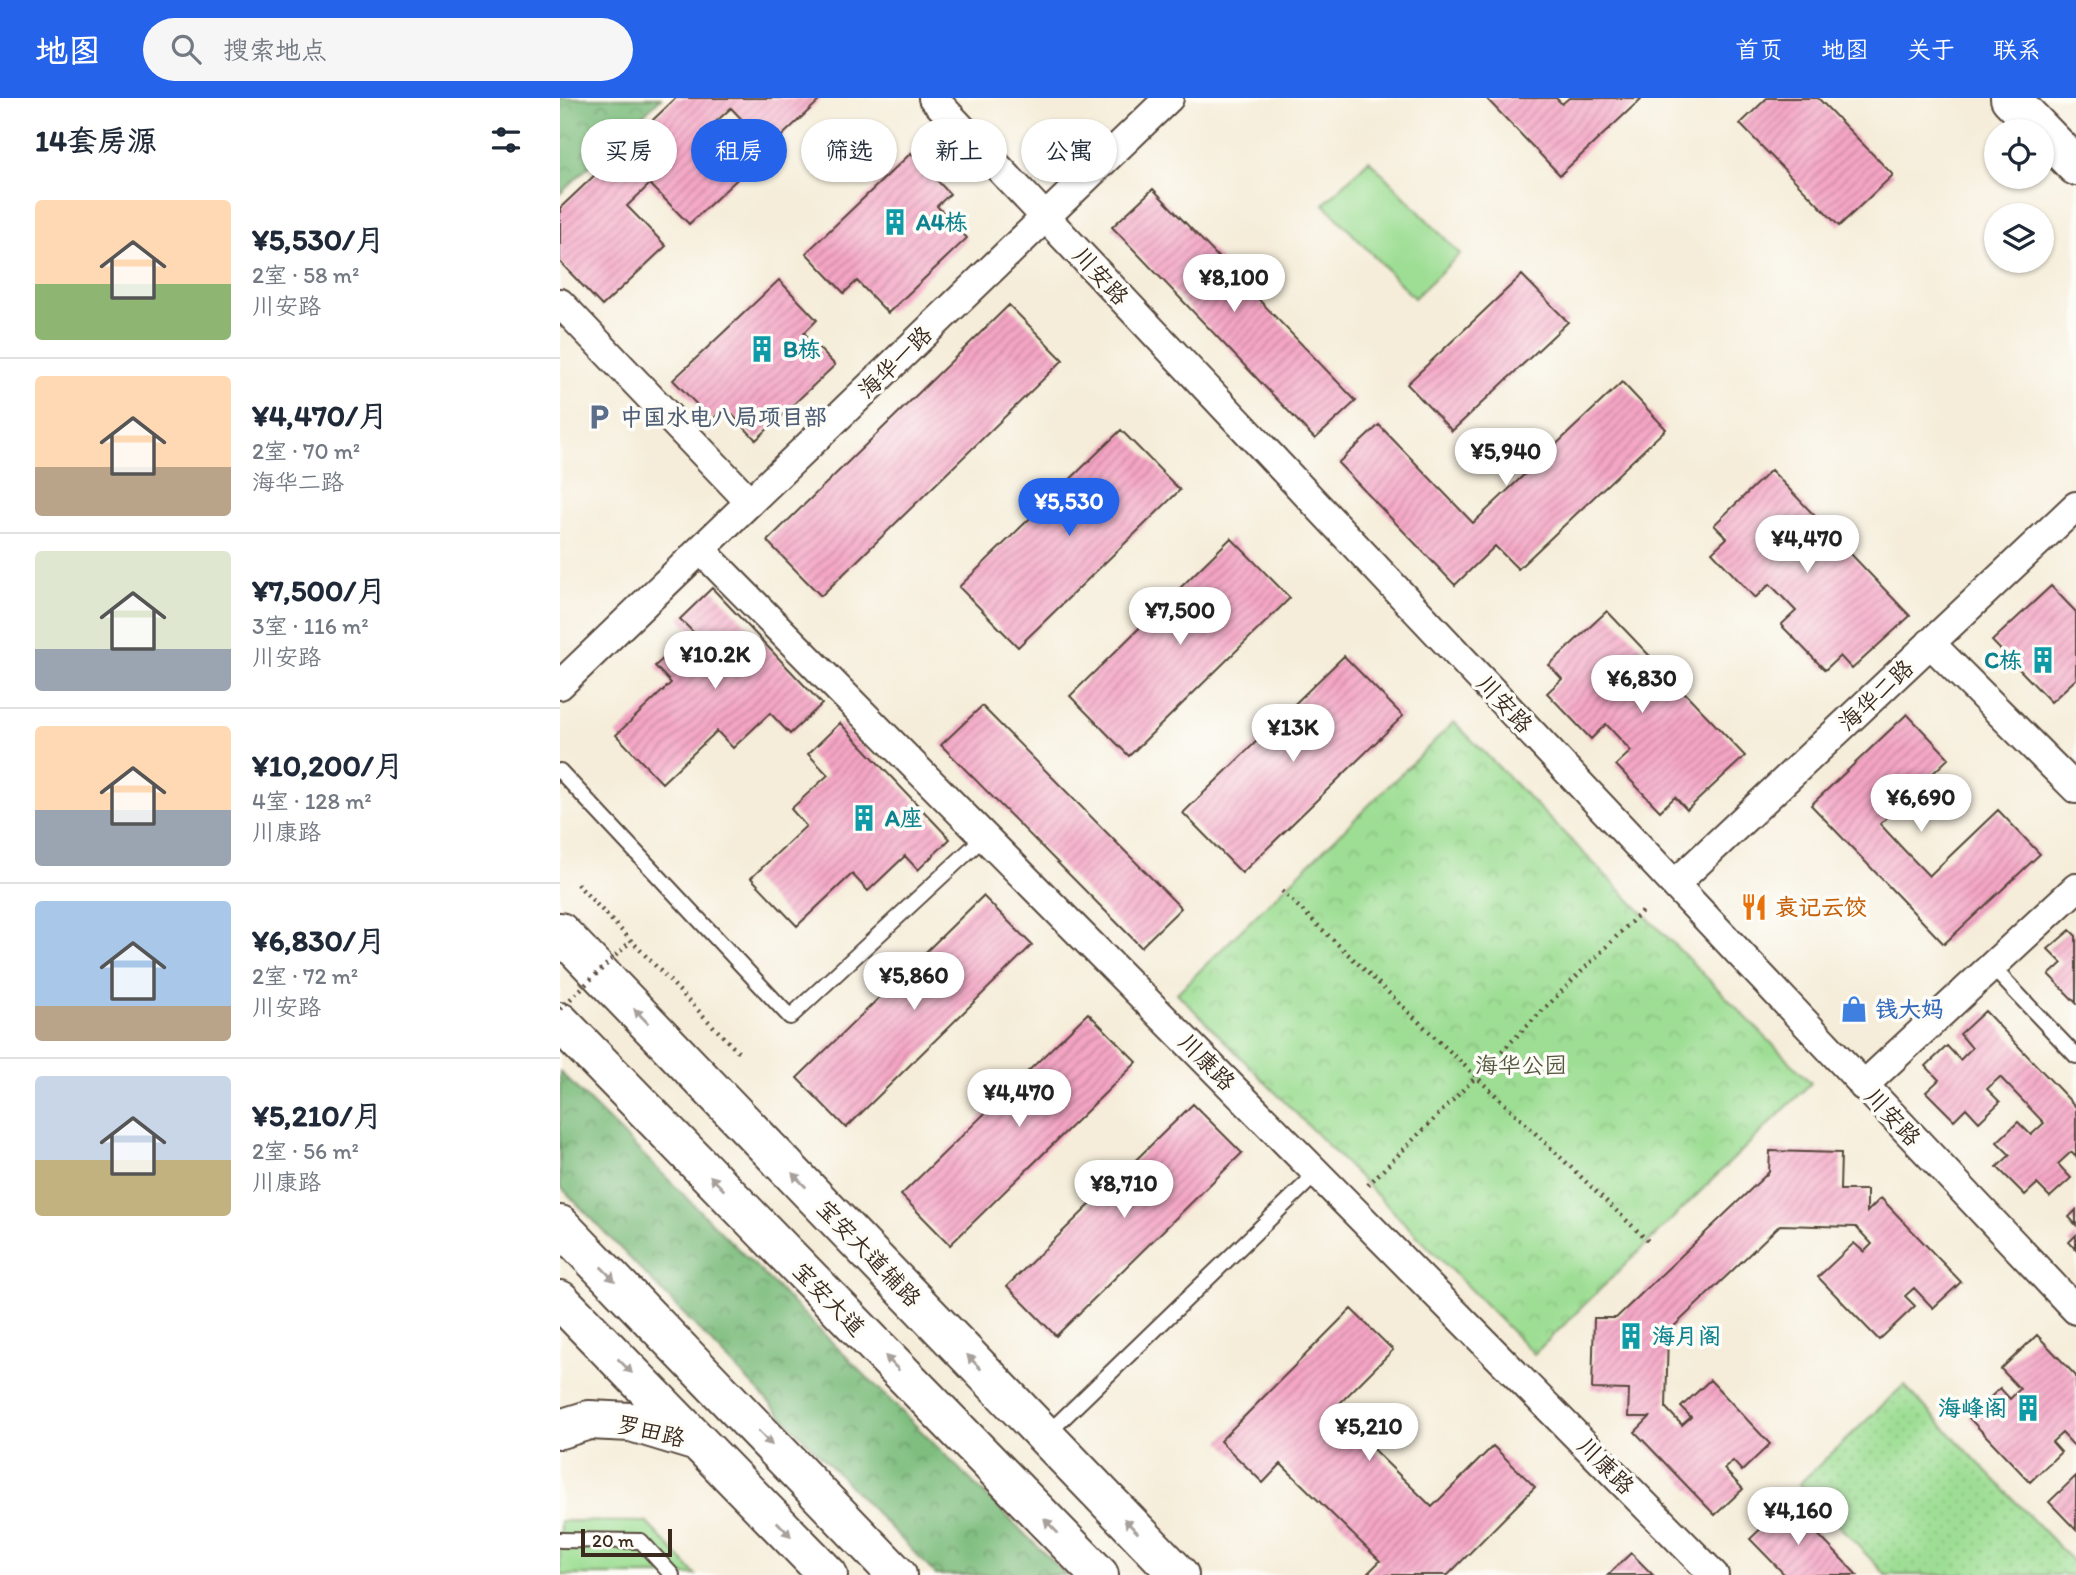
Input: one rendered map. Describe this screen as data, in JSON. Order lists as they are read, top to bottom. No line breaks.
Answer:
{"streets":{"main road":["宝安大道辅路","宝安大道","罗田路"],"street":["川安路","海华一路","海华二路","川康路"]},"crossings":[["川安路","海华一路"],["川安路","海华二路"],["海华一路","川康路"]],"parks":["海华公园"],"places":{"building":["A4栋","B栋","C栋","A座","海月阁","海峰阁"],"parking":["中国水电八局项目部"],"restaurant":["袁记云饺"],"shop":["钱大妈"]},"scale_bar":"20 m","page":{"header":"地图","search":"搜索地点","nav":["首页","地图","关于","联系"],"heading":"14套房源","chip":["买房","租房","筛选","新上","公寓"],"list":[{"name":"¥5,530/月","note":"2室 · 58 m² · 川安路"},{"name":"¥4,470/月","note":"2室 · 70 m² · 海华二路"},{"name":"¥7,500/月","note":"3室 · 116 m² · 川安路"},{"name":"¥10,200/月","note":"4室 · 128 m² · 川康路"},{"name":"¥6,830/月","note":"2室 · 72 m² · 川安路"},{"name":"¥5,210/月","note":"2室 · 56 m² · 川康路"}],"price":["¥8,100","¥5,940","¥5,530","¥4,470","¥7,500","¥10.2K","¥6,830","¥13K","¥6,690","¥5,860","¥4,470","¥8,710","¥5,210","¥4,160"],"scale":"20 m"}}
